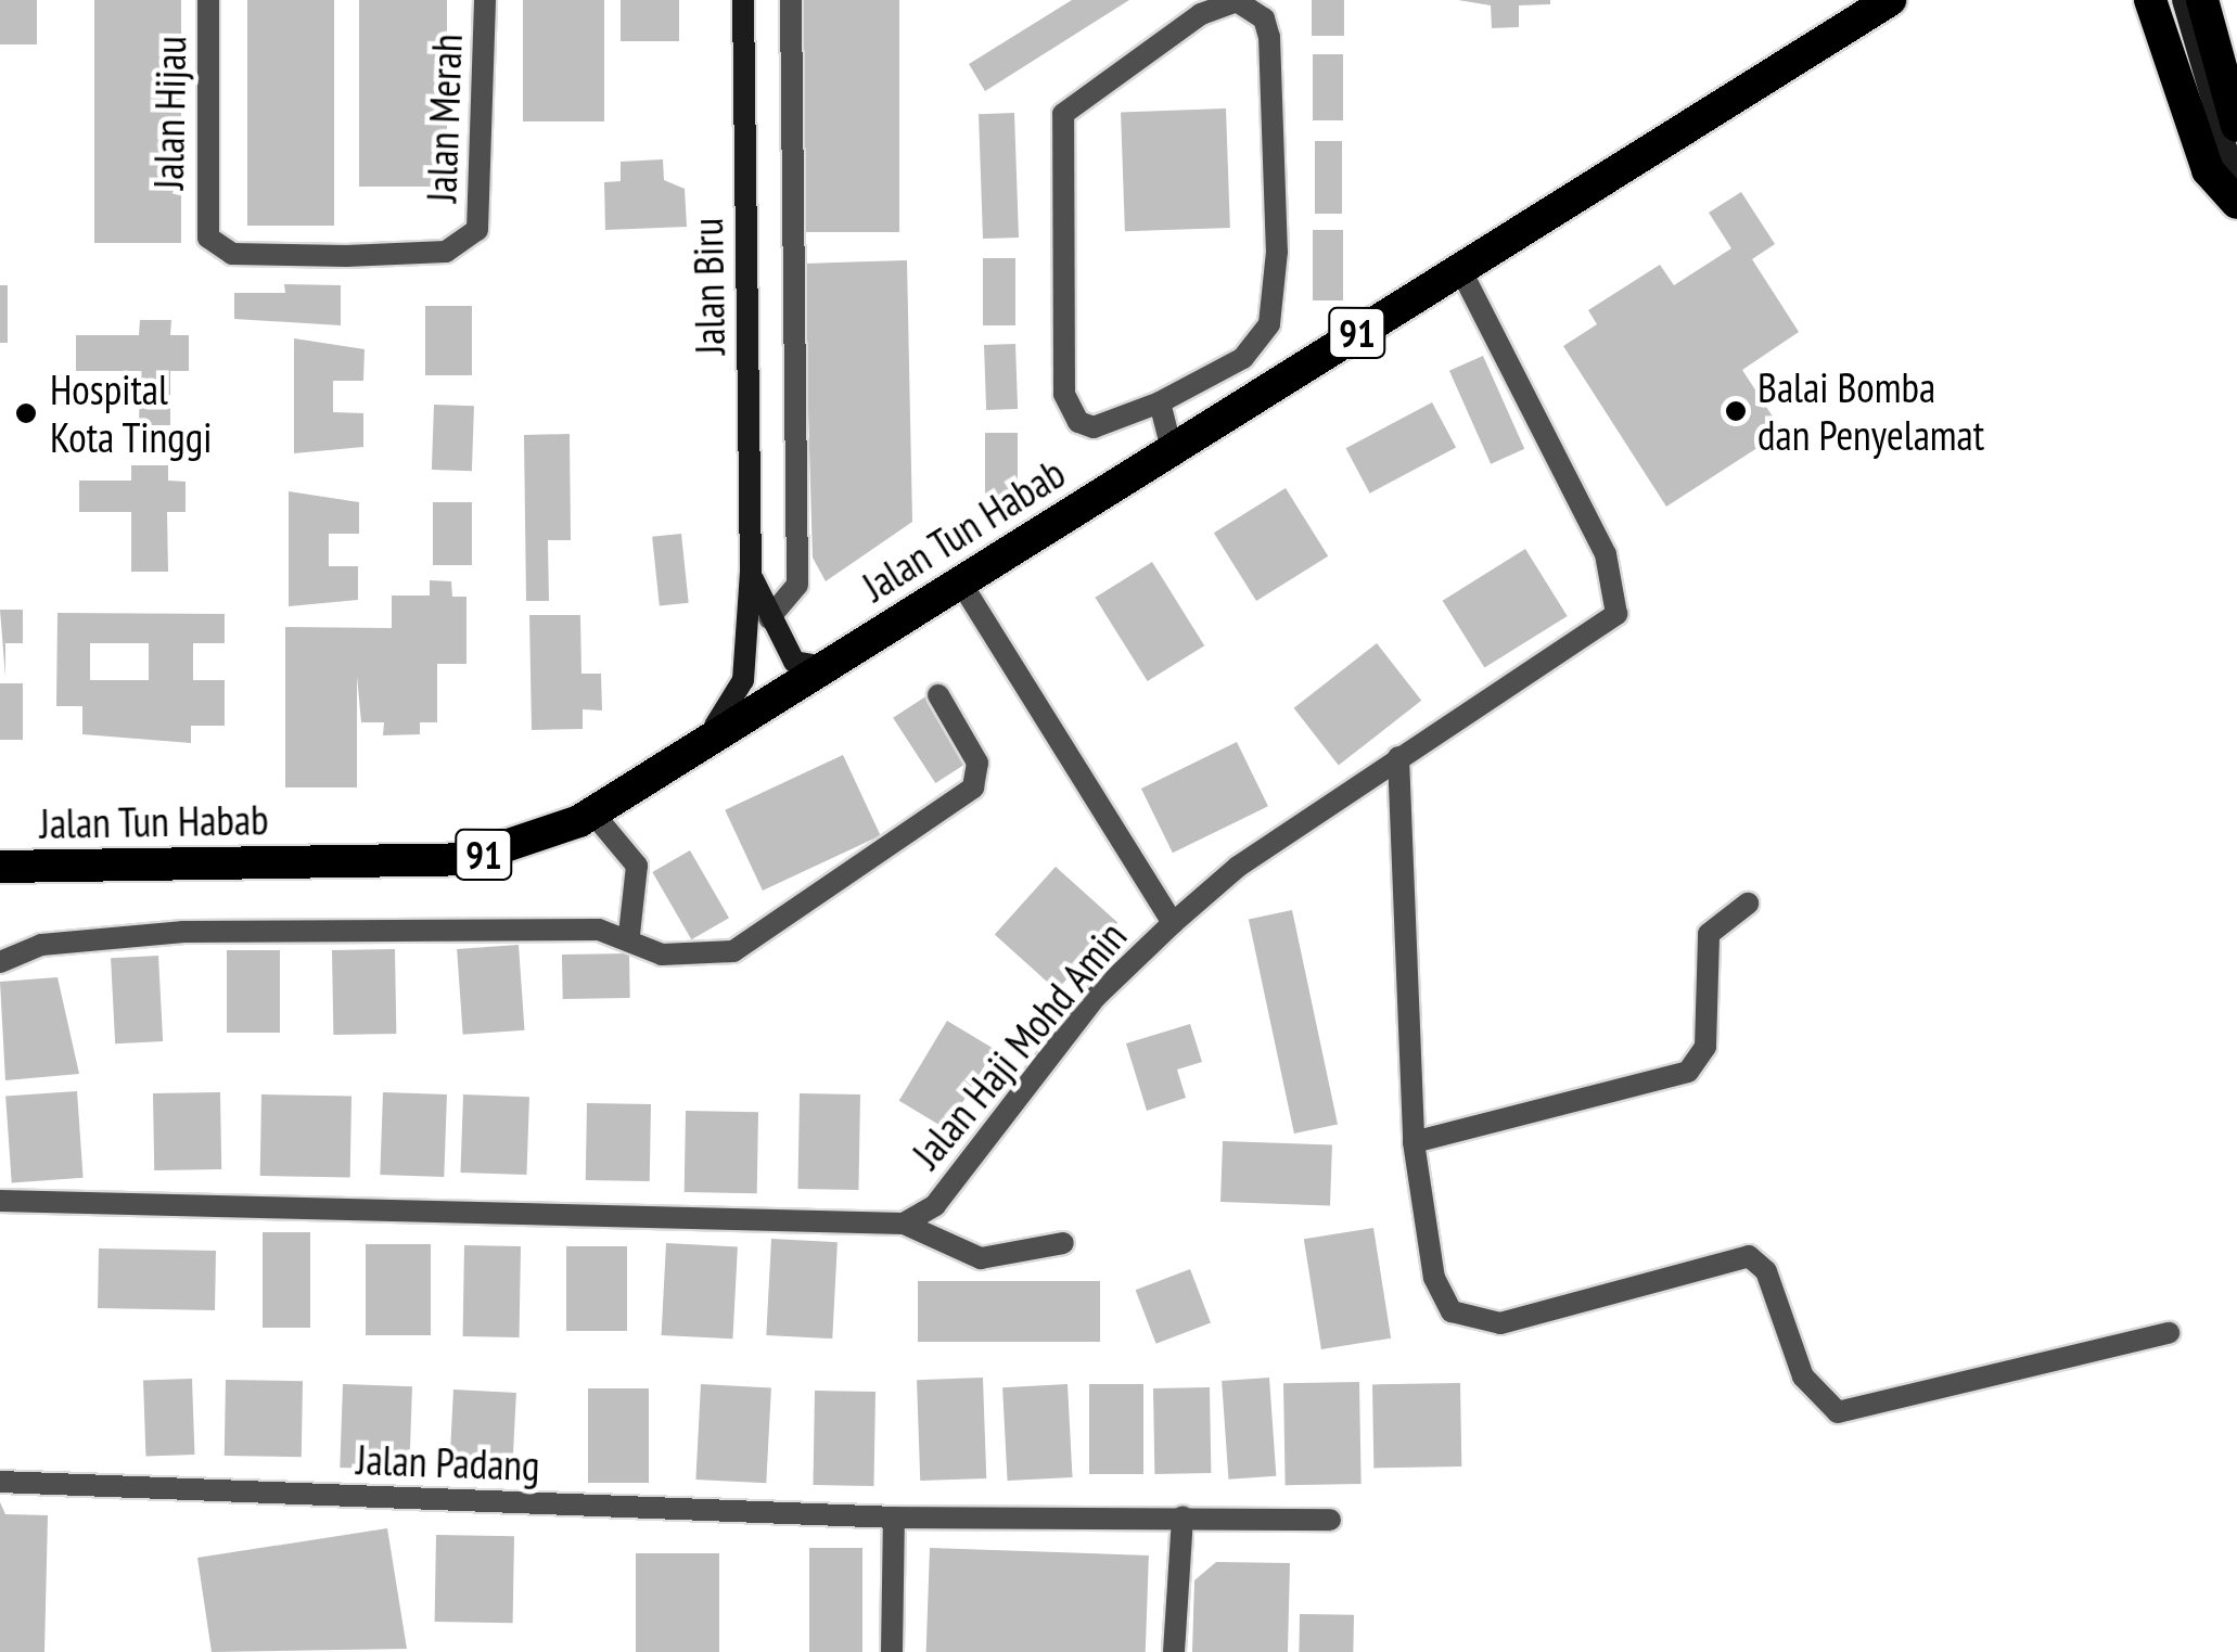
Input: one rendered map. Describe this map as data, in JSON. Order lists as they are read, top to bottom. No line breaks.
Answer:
{"streets":{"highway":["91","Jalan Tun Habab"],"street":["Jalan Hijau","Jalan Merah","Jalan Biru","Jalan Haji Mohd Amin","Jalan Padang"]},"crossings":[["Jalan Hijau","Jalan Merah"],["Jalan Biru","Jalan Tun Habab"],["Jalan Tun Habab","Jalan Haji Mohd Amin"]],"places":["Balai Bomba dan Penyelamat","Hospital Kota Tinggi"]}
